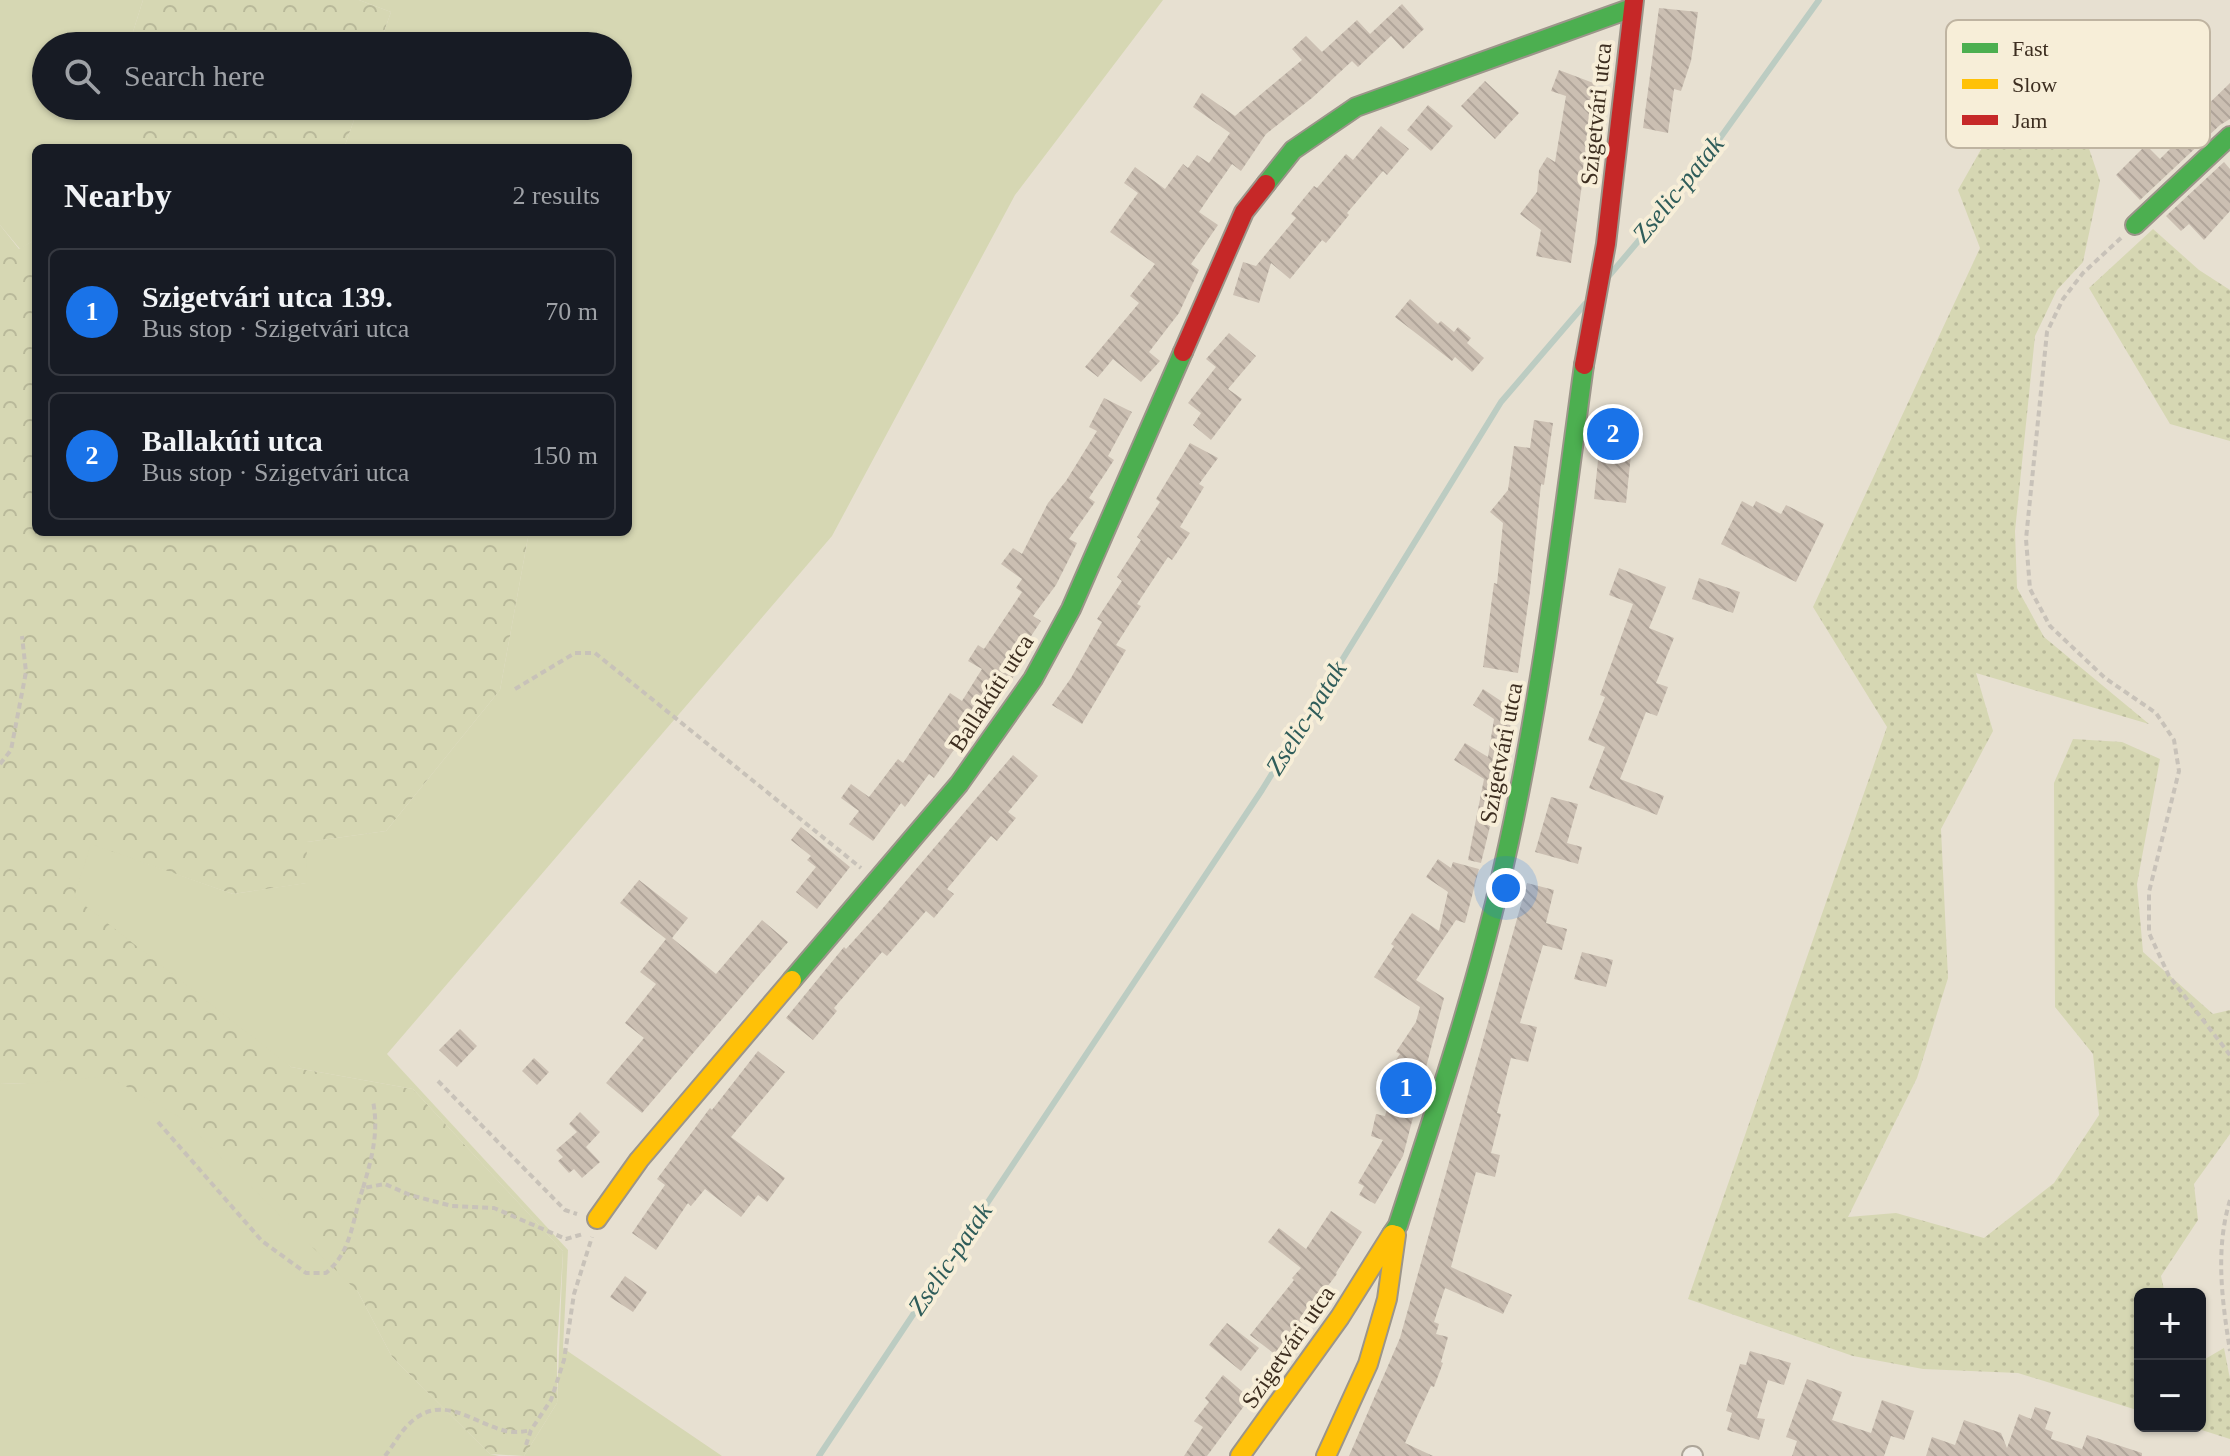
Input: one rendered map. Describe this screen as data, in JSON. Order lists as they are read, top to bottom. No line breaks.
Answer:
{"streets":{"street":["Szigetvári utca","Ballakúti utca"]},"crossings":[["Szigetvári utca","Ballakúti utca"]],"water":["Zselic-patak"],"legend":["Fast","Slow","Jam"],"page":{"search":"Search here","heading":["Nearby","2 results"],"list":[{"mark":"1","name":"Szigetvári utca 139.","note":"Bus stop · Szigetvári utca","value":"70 m"},{"mark":"2","name":"Ballakúti utca","note":"Bus stop · Szigetvári utca","value":"150 m"}],"pins":["2","1"],"map_buttons":["+","−"]}}
